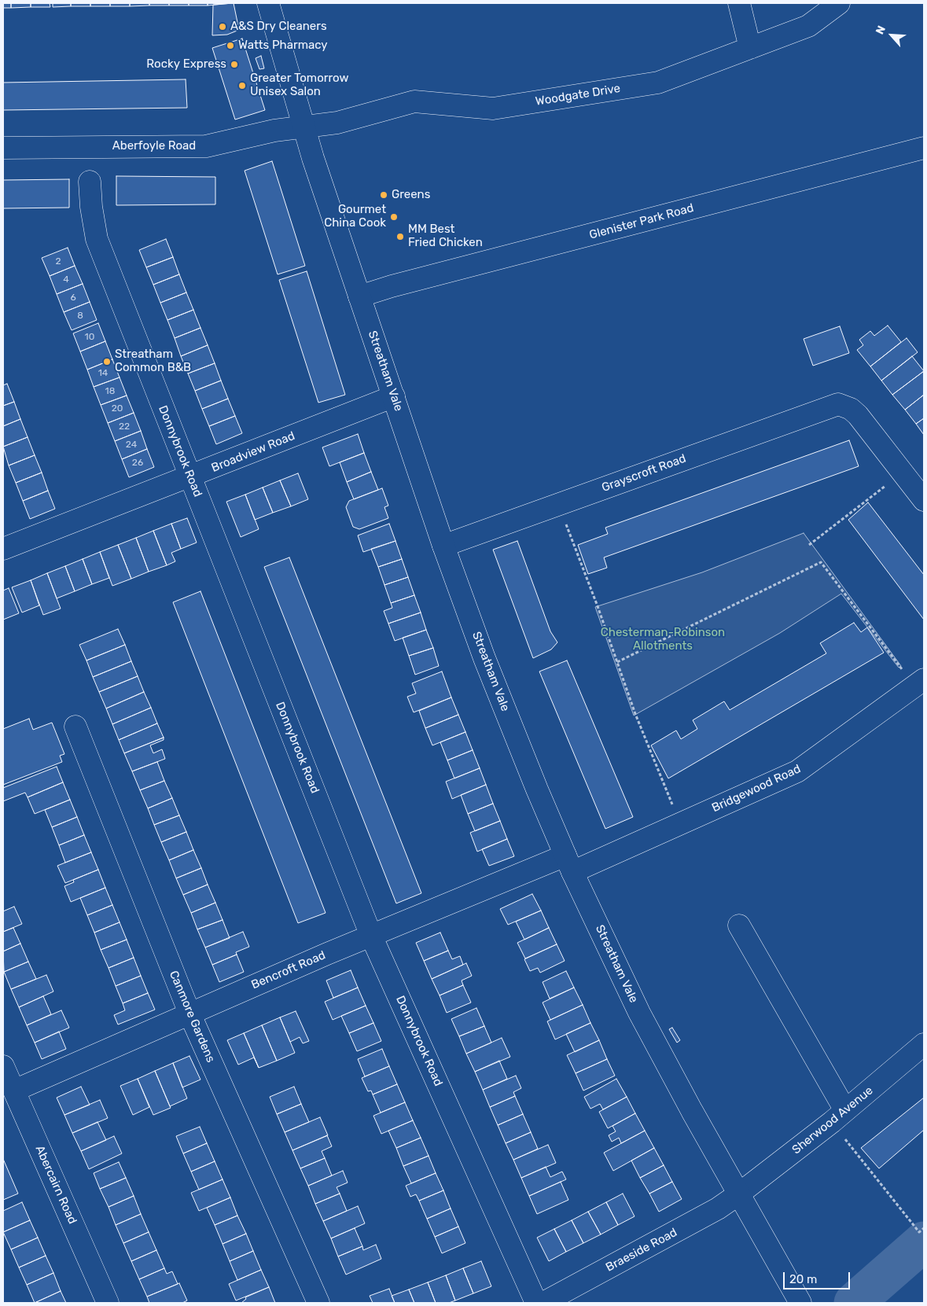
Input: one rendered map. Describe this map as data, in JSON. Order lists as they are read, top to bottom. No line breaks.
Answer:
{"streets":{"street":["Woodgate Drive","Aberfoyle Road","Glenister Park Road","Streatham Vale","Donnybrook Road","Broadview Road","Grayscroft Road","Bridgewood Road","Bencroft Road","Canmore Gardens","Sherwood Avenue","Abercairn Road","Braeside Road"]},"crossings":[["Woodgate Drive","Aberfoyle Road"],["Woodgate Drive","Streatham Vale"],["Aberfoyle Road","Streatham Vale"],["Glenister Park Road","Streatham Vale"],["Streatham Vale","Broadview Road"],["Streatham Vale","Grayscroft Road"],["Streatham Vale","Bridgewood Road"],["Streatham Vale","Bencroft Road"],["Streatham Vale","Sherwood Avenue"],["Streatham Vale","Braeside Road"],["Donnybrook Road","Broadview Road"],["Donnybrook Road","Bencroft Road"],["Bridgewood Road","Bencroft Road"],["Bencroft Road","Canmore Gardens"],["Bencroft Road","Abercairn Road"],["Sherwood Avenue","Braeside Road"]],"parks":["Chesterman-Robinson Allotments"],"places":["A&S Dry Cleaners","Watts Pharmacy","Rocky Express","Greater Tomorrow Unisex Salon","Greens","Gourmet China Cook","MM Best Fried Chicken","Streatham Common B&B"],"house_numbers":["2","4","6","8","10","14","18","20","22","24","26"],"scale_bar":"20 m","north":"top left"}
